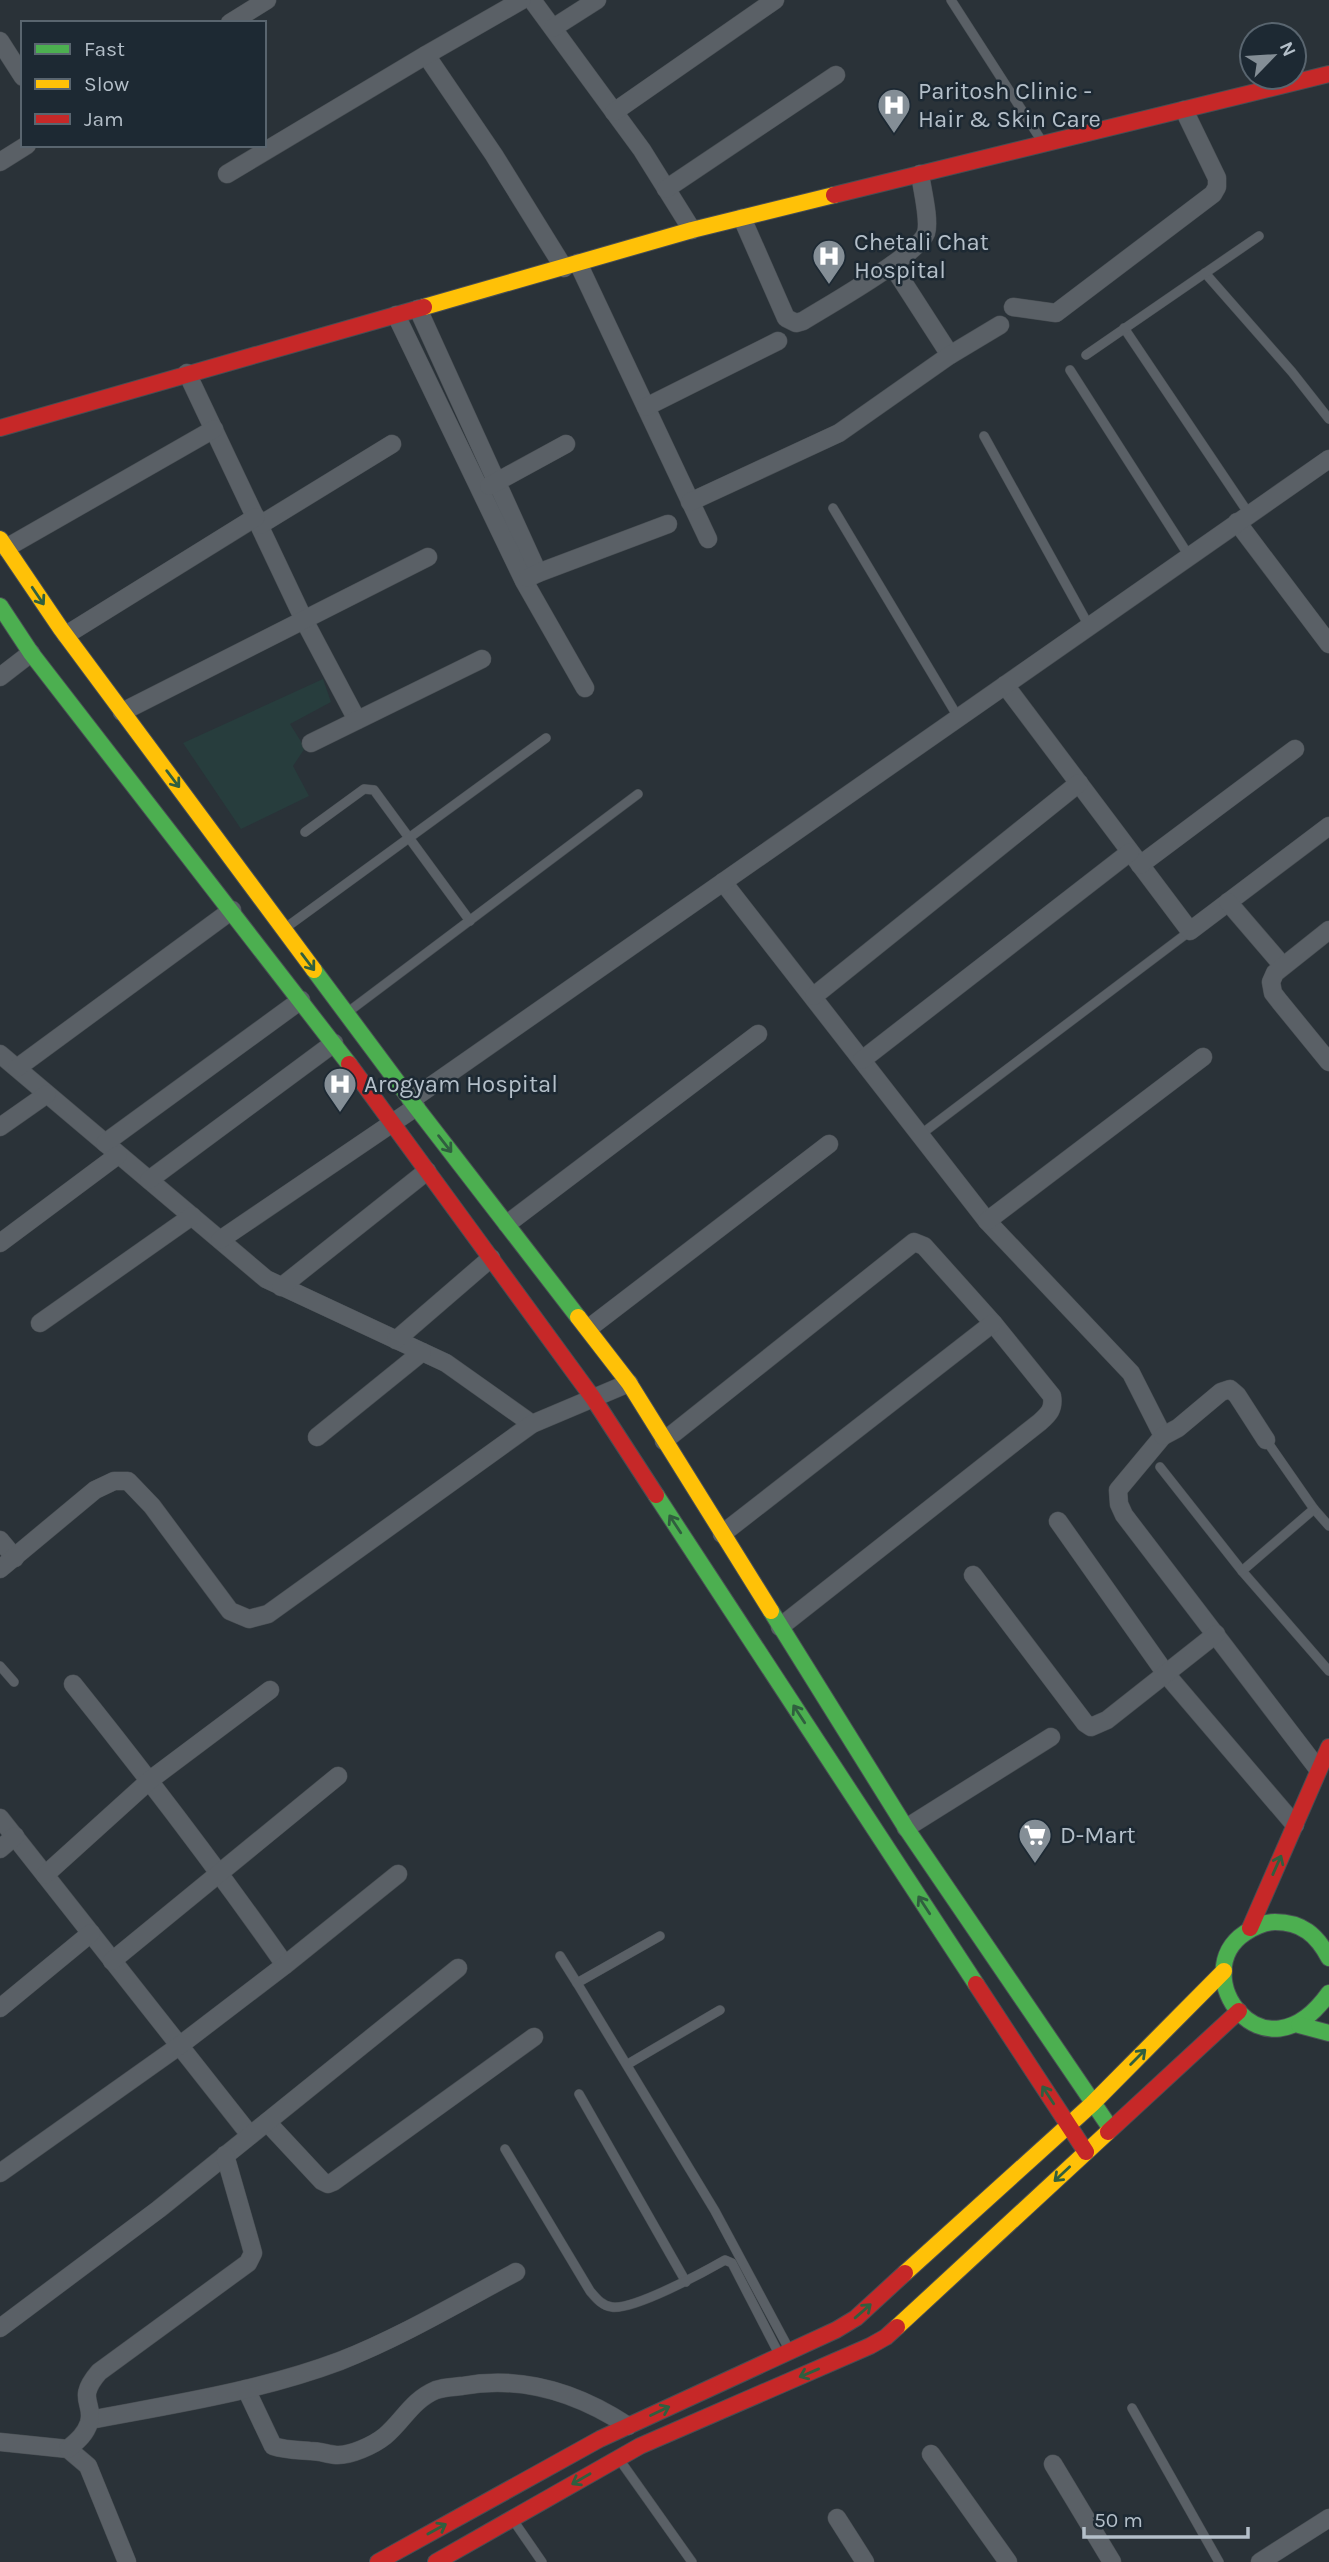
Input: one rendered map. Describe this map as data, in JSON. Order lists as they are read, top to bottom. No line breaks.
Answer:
{"places":{"hospital":["Paritosh Clinic - Hair & Skin Care","Chetali Chat Hospital","Arogyam Hospital"],"supermarket":["D-Mart"]},"legend":["Fast","Slow","Jam"],"scale_bar":"50 m","north":"top right"}
